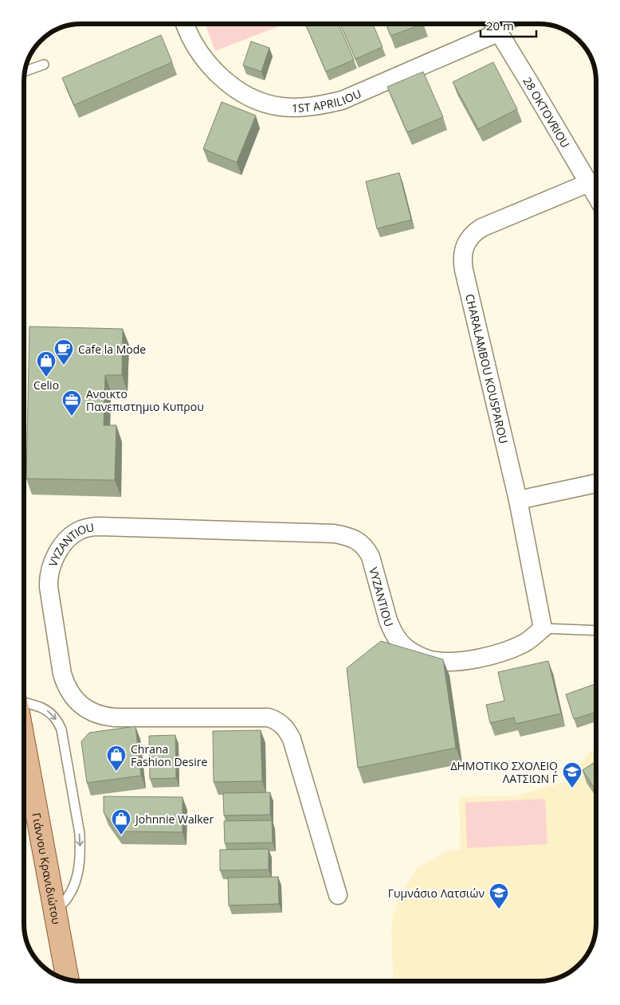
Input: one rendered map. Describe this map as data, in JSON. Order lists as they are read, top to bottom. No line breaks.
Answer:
{"streets":{"main road":["Γιάννου Κρανιδιώτου"],"street":["1ST APRILIOU","28 OKTOVRIOU","CHARALAMBOU KOUSPAROU","VYZANTIOU"]},"crossings":[["1ST APRILIOU","28 OKTOVRIOU"],["28 OKTOVRIOU","CHARALAMBOU KOUSPAROU"],["CHARALAMBOU KOUSPAROU","VYZANTIOU"]],"places":{"cafe":["Cafe la Mode"],"shop":["Celio","Chrana Fashion Desire","Johnnie Walker"],"office":["Ανοικτο Πανεπιστημιο Κυπρου"],"school or university":["ΔΗΜΟΤΙΚΟ ΣΧΟΛΕΙΟ ΛΑΤΣΙΩΝ Γ΄","Γυμνάσιο Λατσιών"]},"scale_bar":"20 m"}
